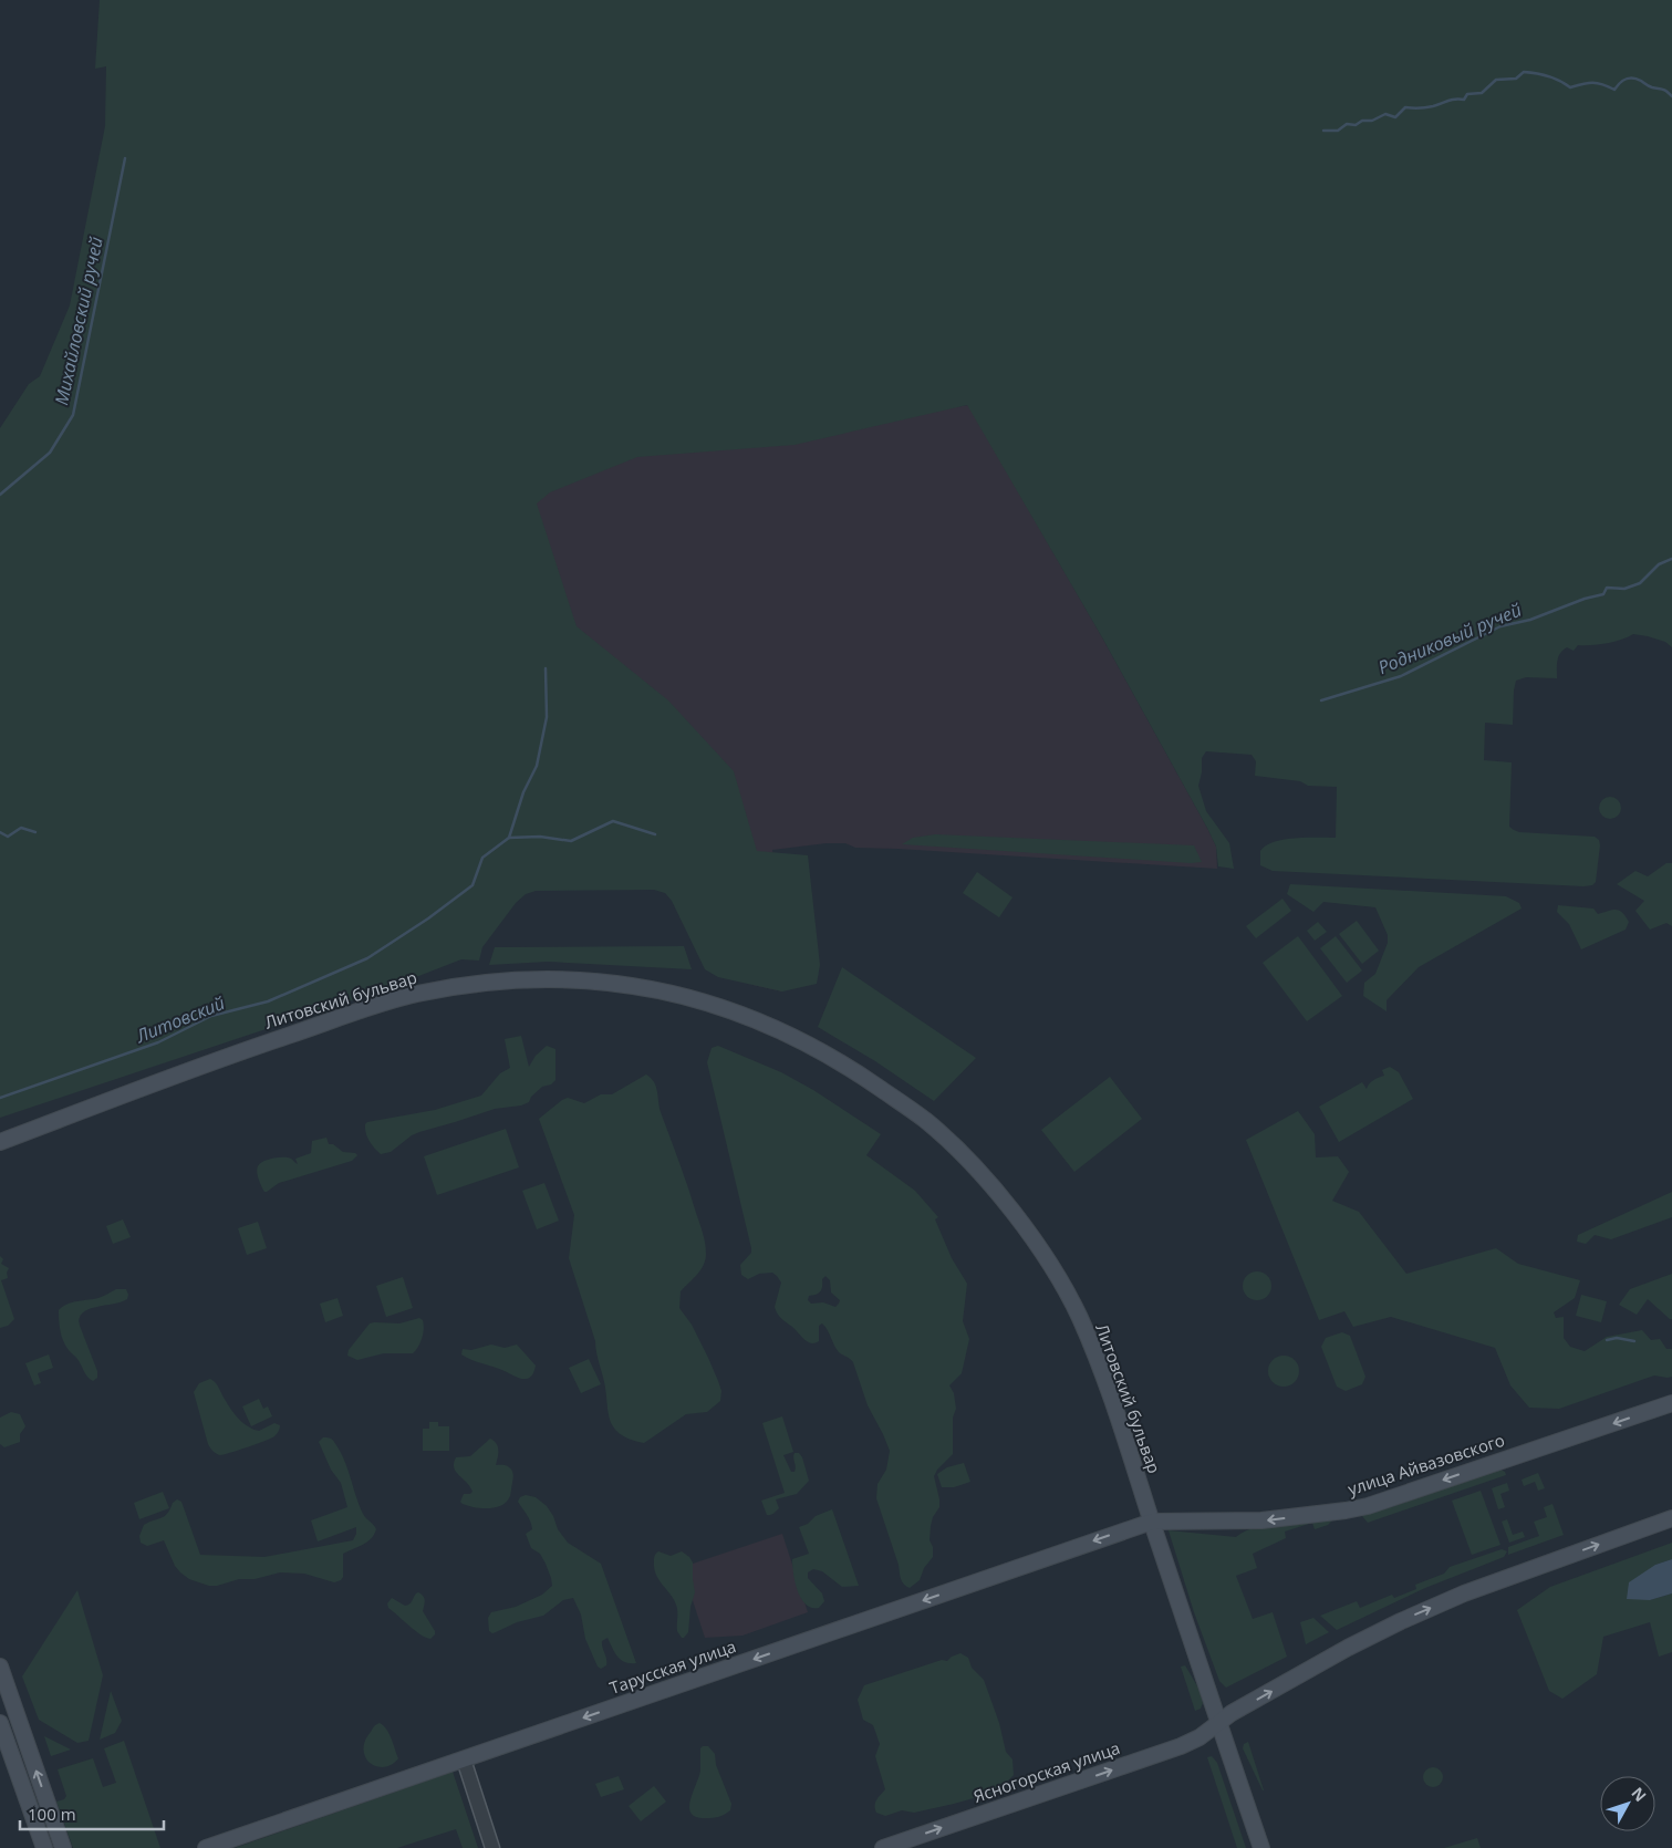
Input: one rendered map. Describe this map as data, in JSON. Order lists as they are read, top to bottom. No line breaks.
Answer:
{"streets":{"main road":["Литовский бульвар","улица Айвазовского","Тарусская улица","Ясногорская улица"]},"crossings":[["Литовский бульвар","улица Айвазовского"],["Литовский бульвар","Тарусская улица"],["Литовский бульвар","Ясногорская улица"],["улица Айвазовского","Тарусская улица"]],"one_way":["Тарусская улица","Ясногорская улица"],"water":["Михайловский ручей","Родниковый ручей","Литовский"],"scale_bar":"100 m","north":"top right"}
